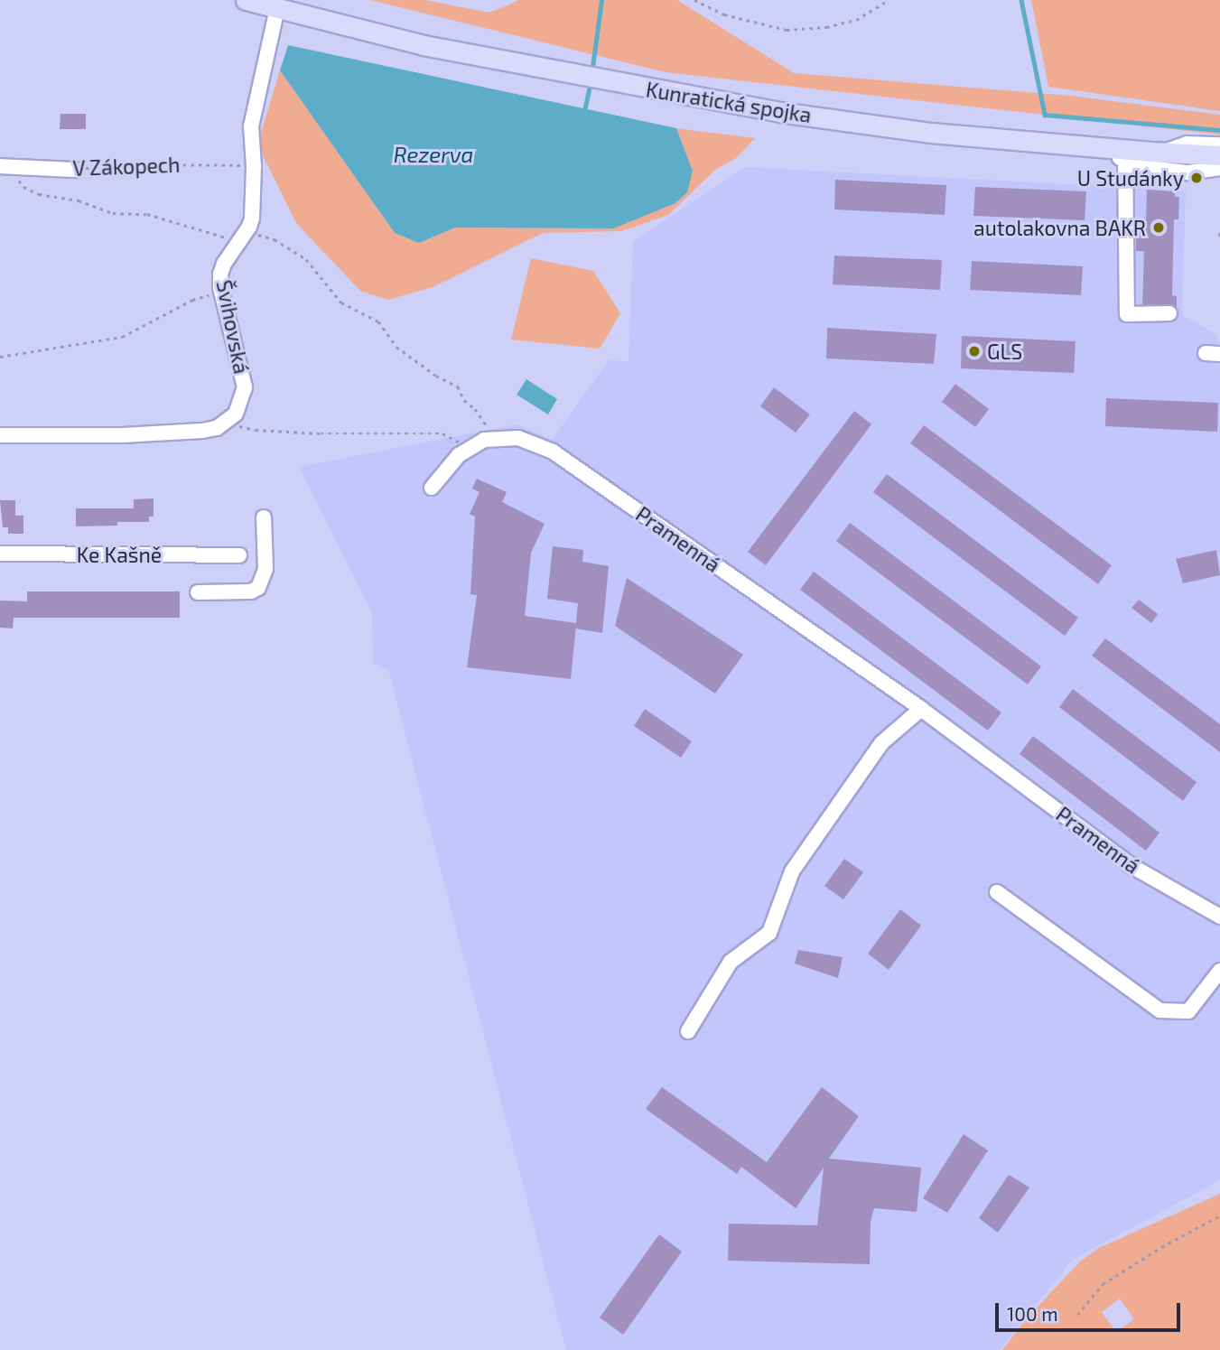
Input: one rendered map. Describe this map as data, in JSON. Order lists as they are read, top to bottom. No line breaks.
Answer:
{"streets":{"main road":["Kunratická spojka"],"street":["V Zákopech","Švihovská","Pramenná","Ke Kašně"]},"crossings":[["Kunratická spojka","Švihovská"],["V Zákopech","Švihovská"]],"water":["Rezerva"],"places":["U Studánky","autolakovna BAKR","GLS"],"scale_bar":"100 m"}
